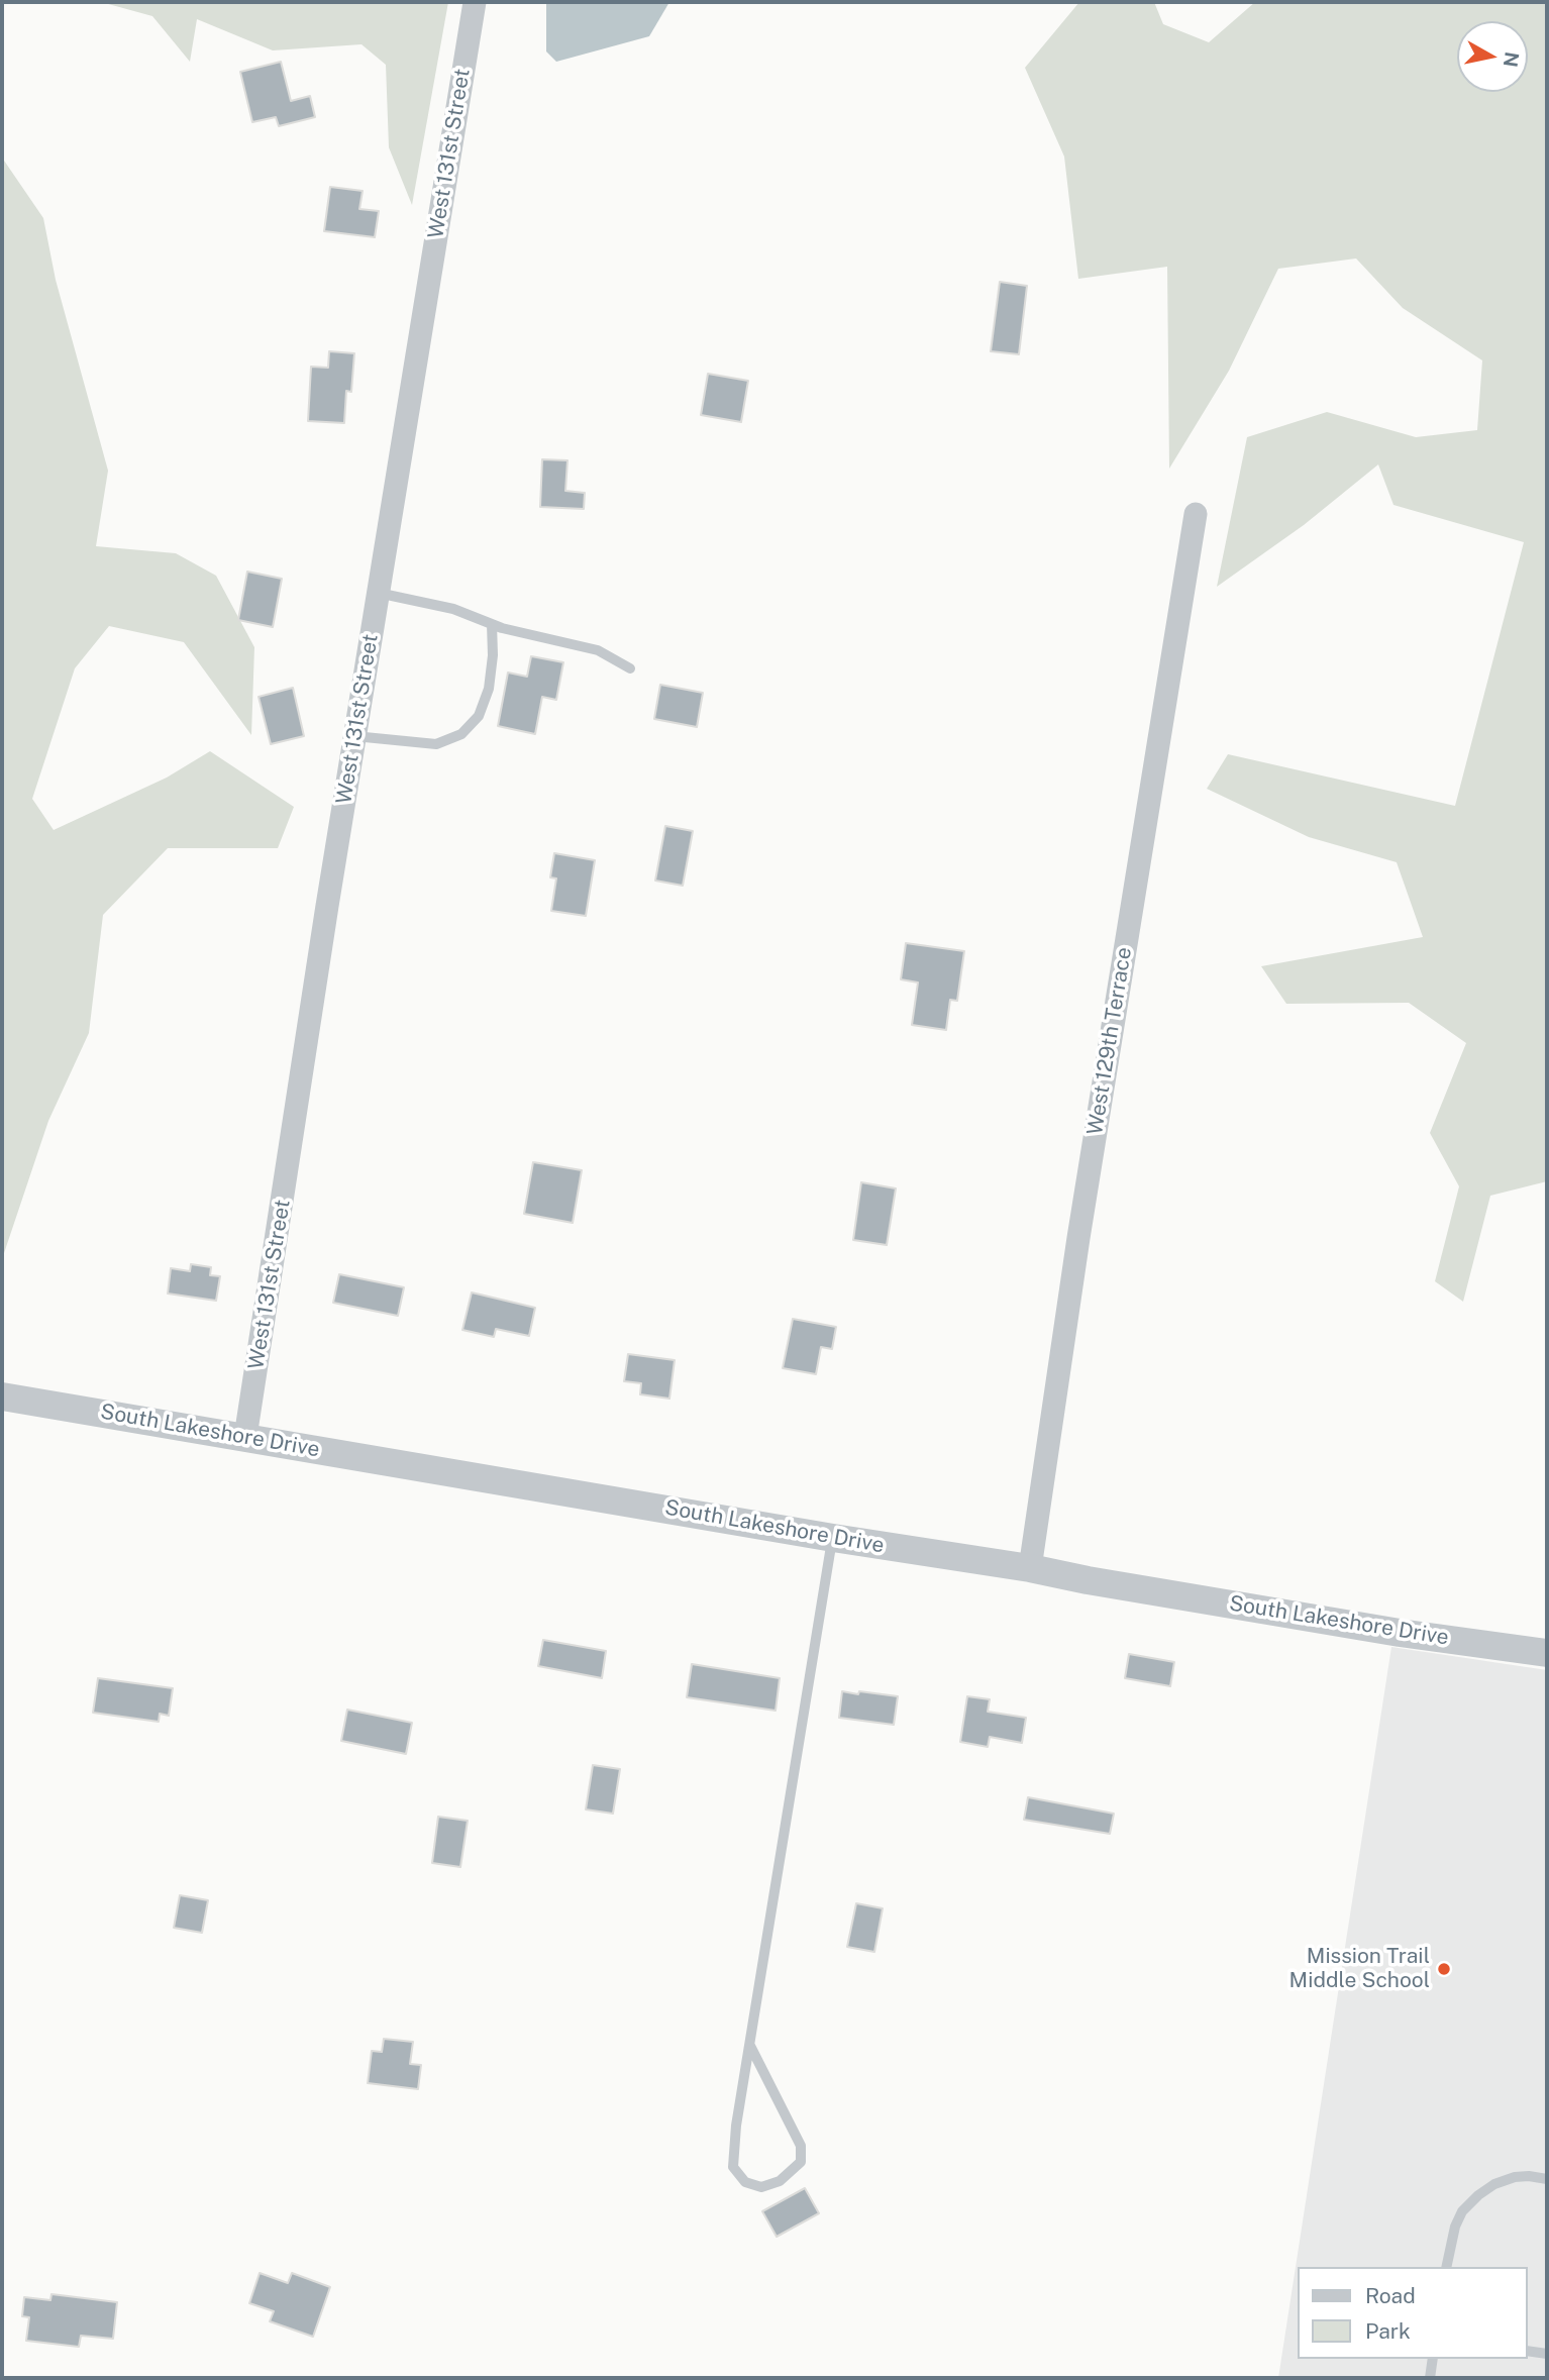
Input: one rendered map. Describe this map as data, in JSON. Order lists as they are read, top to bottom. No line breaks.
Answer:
{"streets":{"street":["West 131st Street","West 129th Terrace","South Lakeshore Drive"]},"crossings":[["West 131st Street","South Lakeshore Drive"],["West 129th Terrace","South Lakeshore Drive"]],"places":["Mission Trail Middle School"],"legend":["Road","Park"],"north":"right"}
